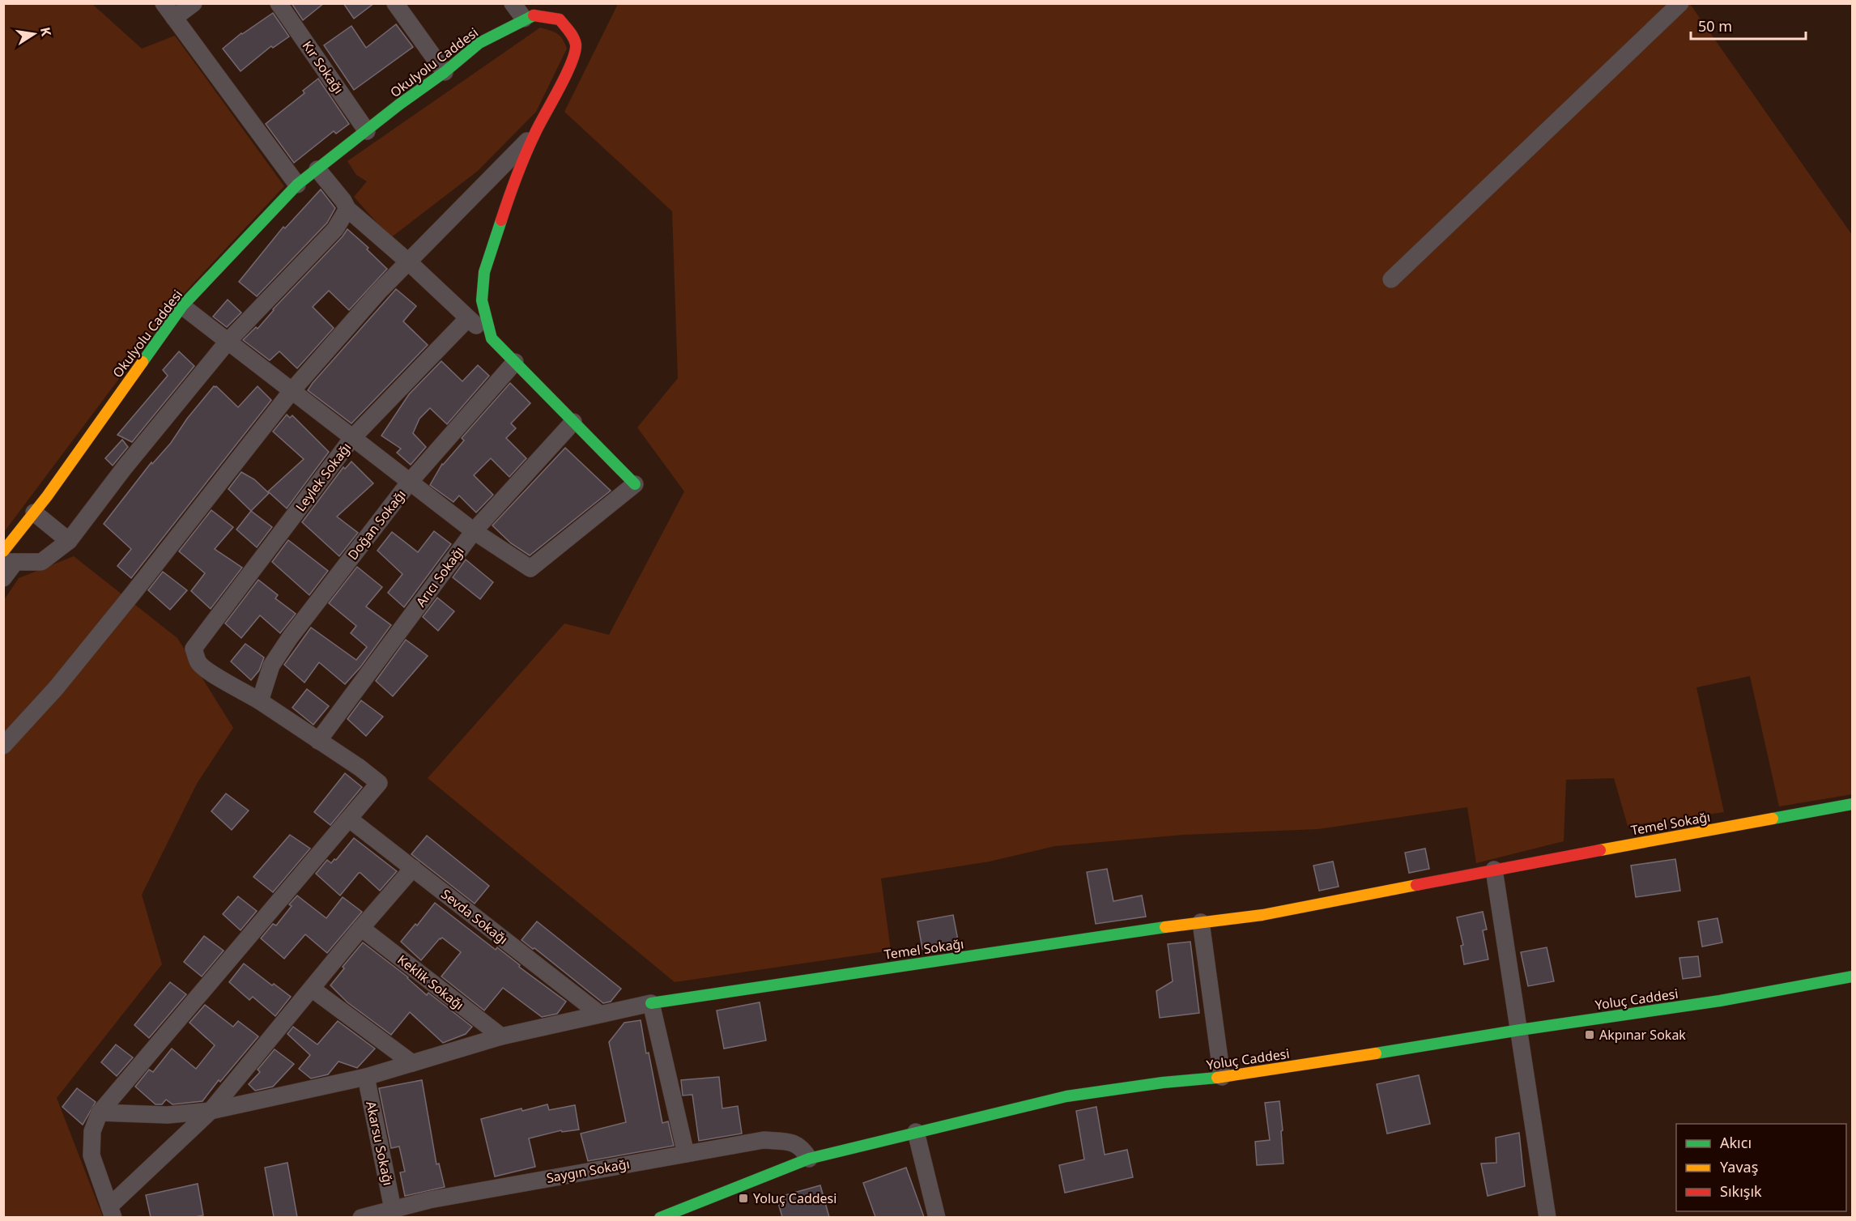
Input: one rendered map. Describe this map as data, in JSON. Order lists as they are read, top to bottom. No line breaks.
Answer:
{"streets":{"street":["Okulyolu Caddesi","Kır Sokağı","Leylek Sokağı","Doğan Sokağı","Arıcı Sokağı","Temel Sokağı","Sevda Sokağı","Keklik Sokağı","Yoluç Caddesi","Akarsu Sokağı","Saygın Sokağı"]},"crossings":[["Okulyolu Caddesi","Kır Sokağı"],["Okulyolu Caddesi","Doğan Sokağı"],["Okulyolu Caddesi","Arıcı Sokağı"],["Leylek Sokağı","Doğan Sokağı"],["Yoluç Caddesi","Saygın Sokağı"],["Akarsu Sokağı","Saygın Sokağı"]],"places":{"transit":["Akpınar Sokak","Yoluç Caddesi"]},"legend":["Akıcı","Yavaş","Sıkışık"],"scale_bar":"50 m","north":"right"}
